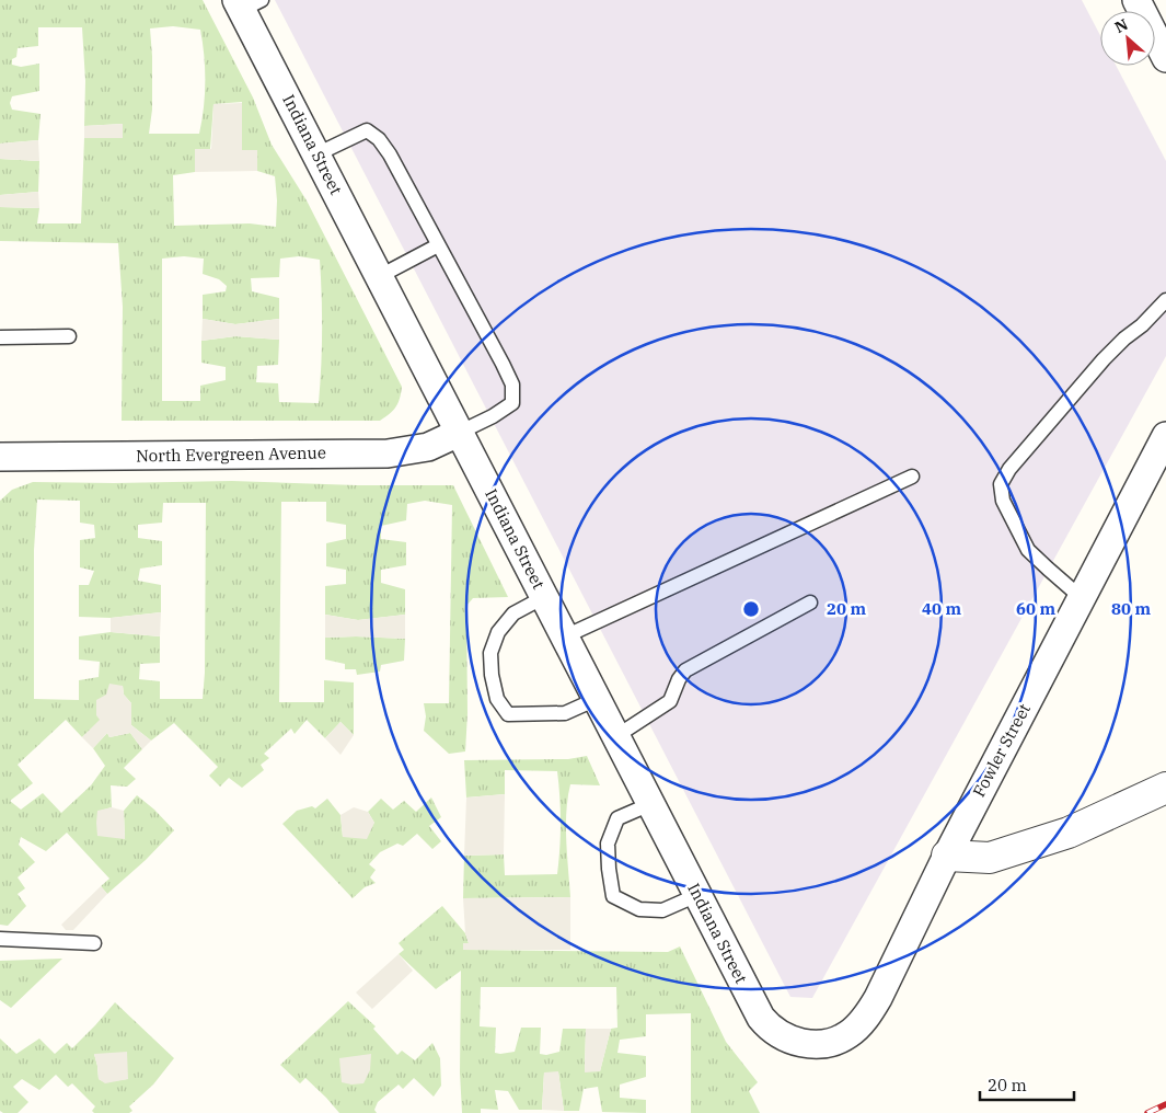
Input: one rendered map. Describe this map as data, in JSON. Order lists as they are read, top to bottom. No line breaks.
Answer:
{"streets":{"street":["Indiana Street","North Evergreen Avenue","Fowler Street"]},"crossings":[["Indiana Street","North Evergreen Avenue"],["Indiana Street","Fowler Street"]],"scale_bar":"20 m","north":"top left","rings":["20 m","40 m","60 m","80 m"]}
